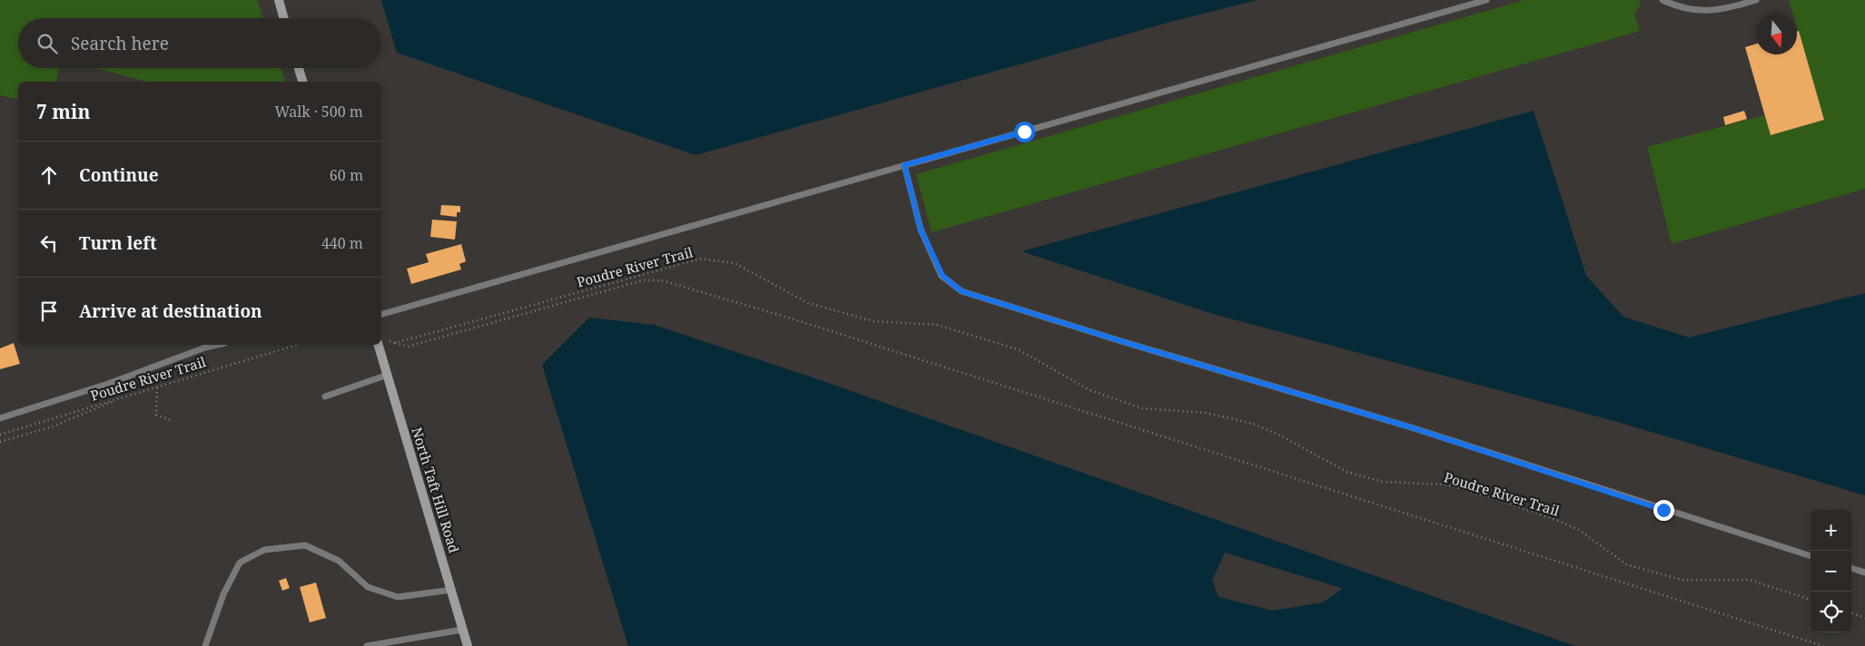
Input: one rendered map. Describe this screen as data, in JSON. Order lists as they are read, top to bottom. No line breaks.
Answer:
{"streets":{"main road":["North Taft Hill Road"],"path":["Poudre River Trail"]},"crossings":[["Poudre River Trail","North Taft Hill Road"]],"north":"bottom","page":{"search":"Search here","heading":["7 min","Walk · 500 m"],"list":[["Continue","60 m"],["Turn left","440 m"],"Arrive at destination"],"map_buttons":["+","−"]}}
